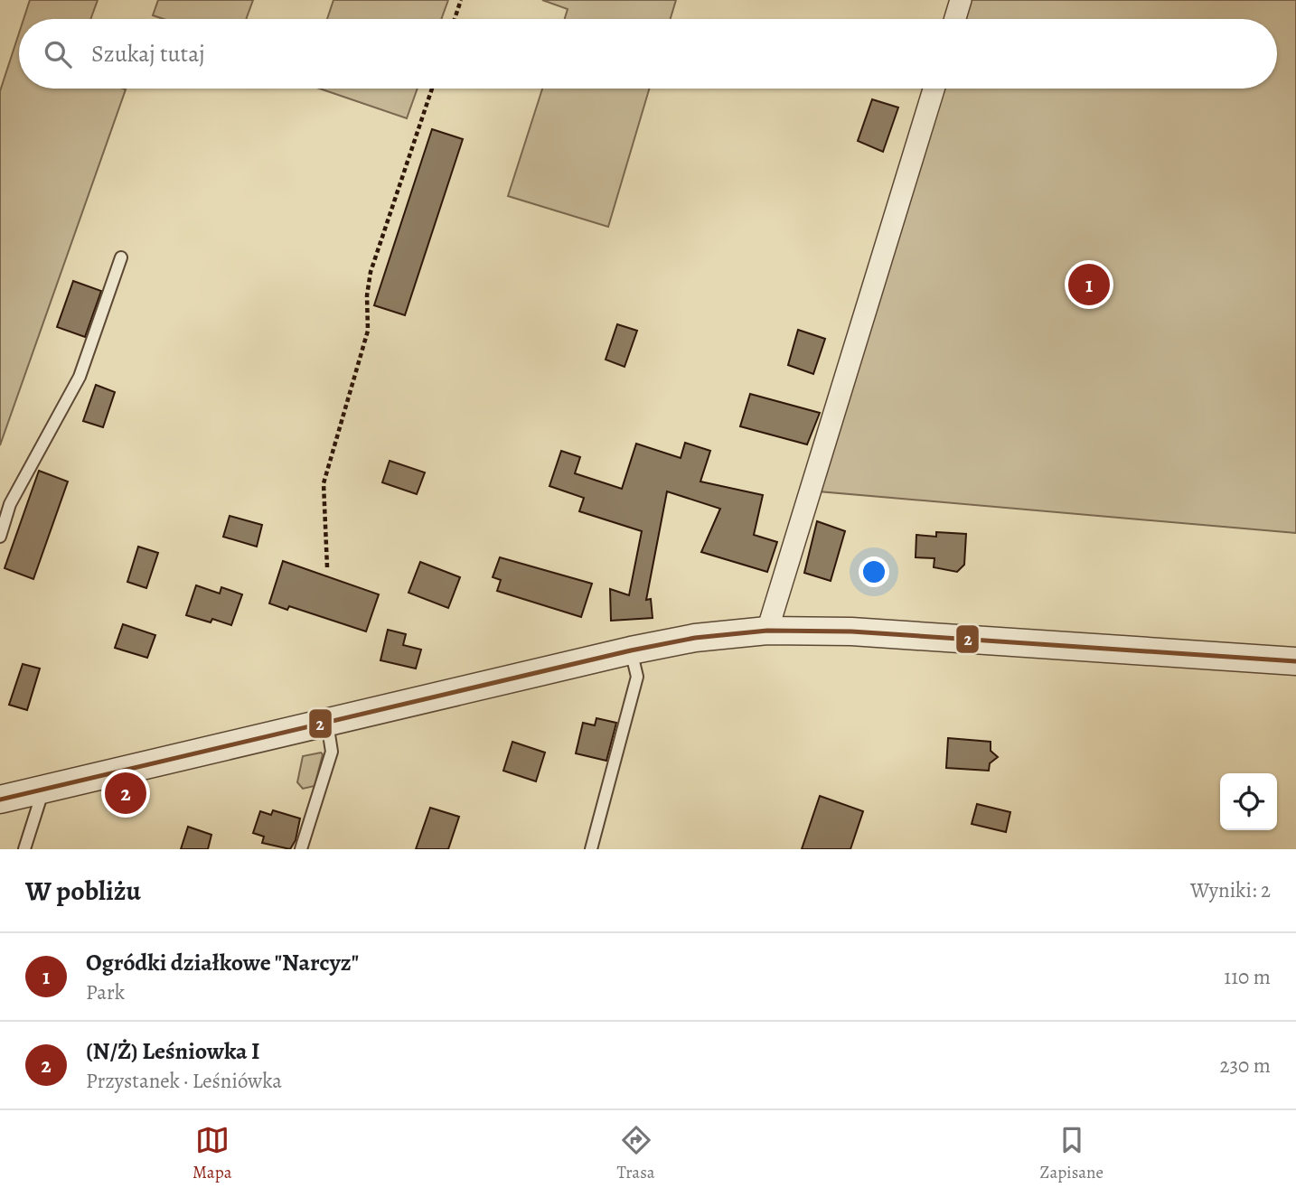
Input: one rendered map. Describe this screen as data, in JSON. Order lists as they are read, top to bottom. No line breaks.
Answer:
{"lines":["transit line 2"],"page":{"search":"Szukaj tutaj","pins":["1","2"],"heading":["W pobliżu","Wyniki: 2"],"list":[{"mark":"1","name":"Ogródki działkowe \"Narcyz\"","note":"Park","value":"110 m"},{"mark":"2","name":"(N/Ż) Leśniowka I","note":"Przystanek · Leśniówka","value":"230 m"}],"nav":["Mapa","Trasa","Zapisane"]}}
